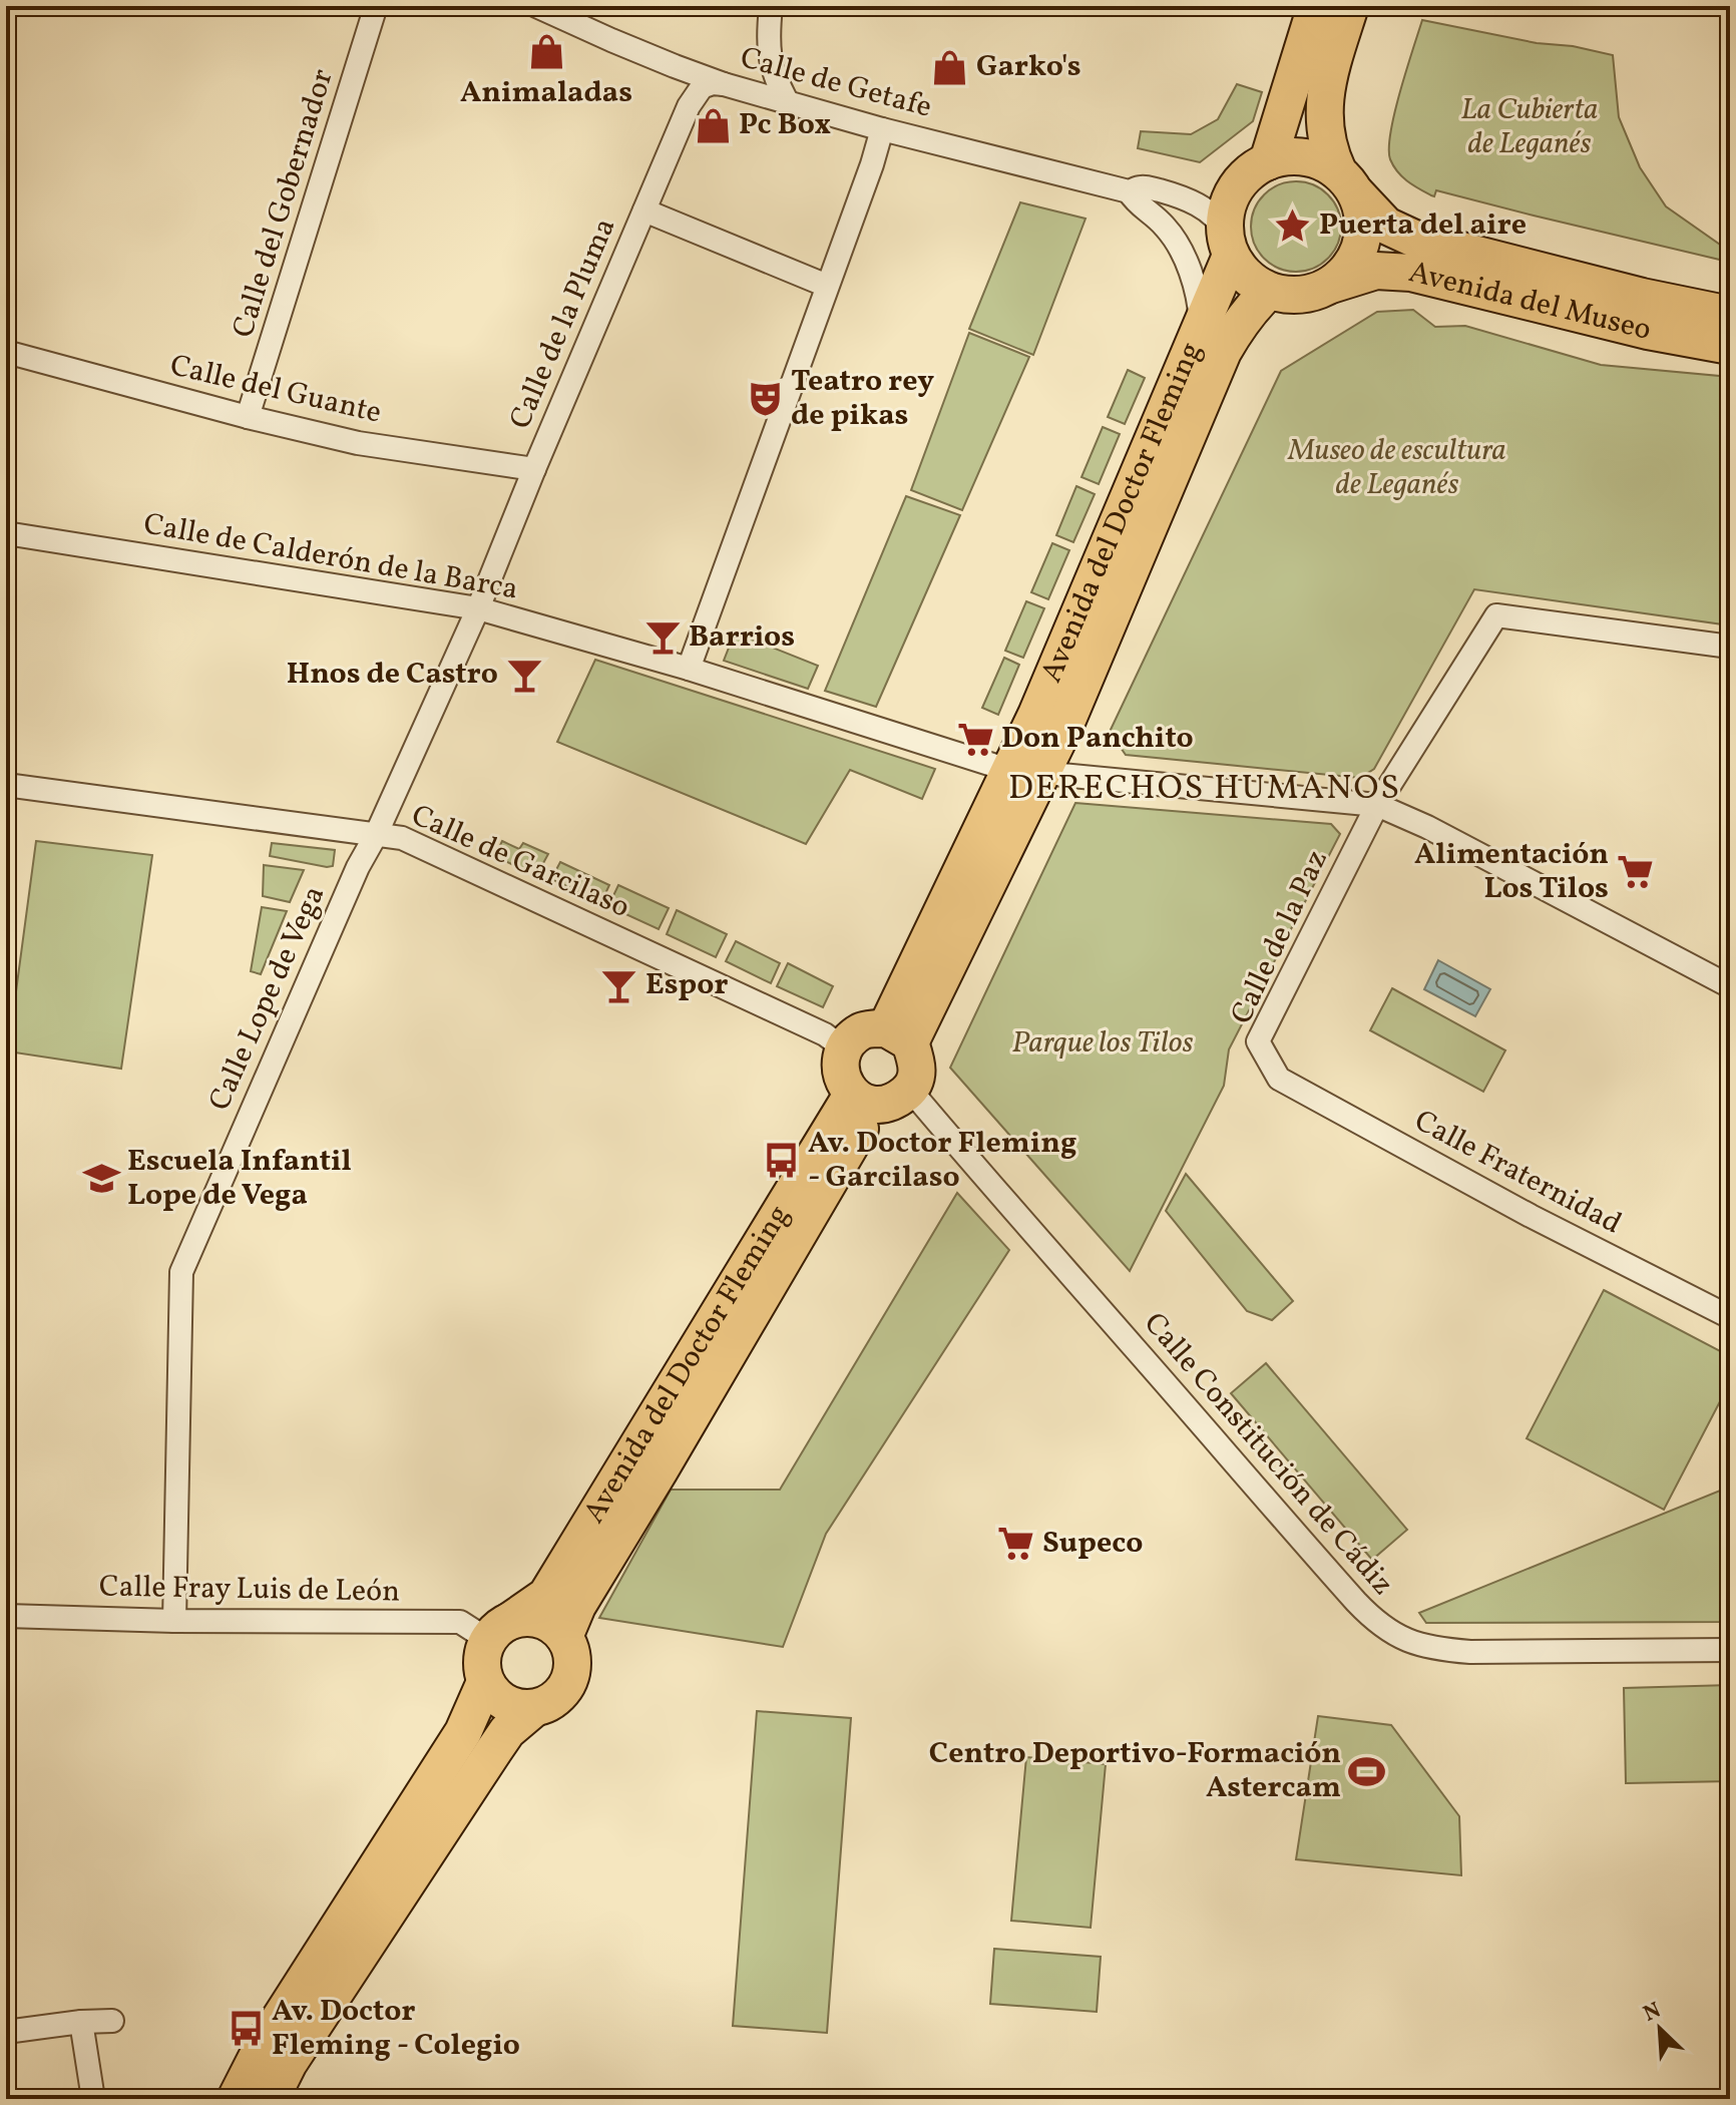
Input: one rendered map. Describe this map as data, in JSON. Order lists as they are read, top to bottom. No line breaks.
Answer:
{"streets":{"main road":["Avenida del Museo","Avenida del Doctor Fleming"],"street":["Calle de Getafe","Calle del Gobernador","Calle de la Pluma","Calle del Guante","Calle de Calderón de la Barca","Calle de Garcilaso","Calle de la Paz","Calle Lope de Vega","Calle Fraternidad","Calle Constitución de Cádiz","Calle Fray Luis de León"]},"crossings":[["Calle de Getafe","Avenida del Museo"],["Calle de Getafe","Calle de la Pluma"],["Calle de Getafe","Avenida del Doctor Fleming"],["Calle del Gobernador","Calle del Guante"],["Avenida del Museo","Avenida del Doctor Fleming"],["Calle de la Pluma","Calle del Guante"],["Calle de la Pluma","Calle de Calderón de la Barca"],["Calle de la Pluma","Calle Lope de Vega"],["Avenida del Doctor Fleming","Calle de Calderón de la Barca"],["Avenida del Doctor Fleming","Calle de Garcilaso"],["Avenida del Doctor Fleming","Calle Constitución de Cádiz"],["Avenida del Doctor Fleming","Calle Fray Luis de León"],["Calle de Calderón de la Barca","Calle Lope de Vega"],["Calle de Garcilaso","Calle Lope de Vega"],["Calle de Garcilaso","Calle Constitución de Cádiz"],["Calle de la Paz","Calle Fraternidad"],["Calle Lope de Vega","Calle Fray Luis de León"]],"districts":["DERECHOS HUMANOS"],"parks":["La Cubierta de Leganés","Museo de escultura de Leganés","Parque los Tilos"],"places":{"shop":["Animaladas","Garko's","Pc Box"],"place":["Puerta del aire"],"theatre":["Teatro rey de pikas"],"bar":["Barrios","Hnos de Castro","Espor"],"supermarket":["Don Panchito","Alimentación Los Tilos","Supeco"],"bus stop":["Av. Doctor Fleming - Garcilaso","Av. Doctor Fleming - Colegio"],"school or university":["Escuela Infantil Lope de Vega"],"sports":["Centro Deportivo-Formación Astercam"]},"north":"top left"}
